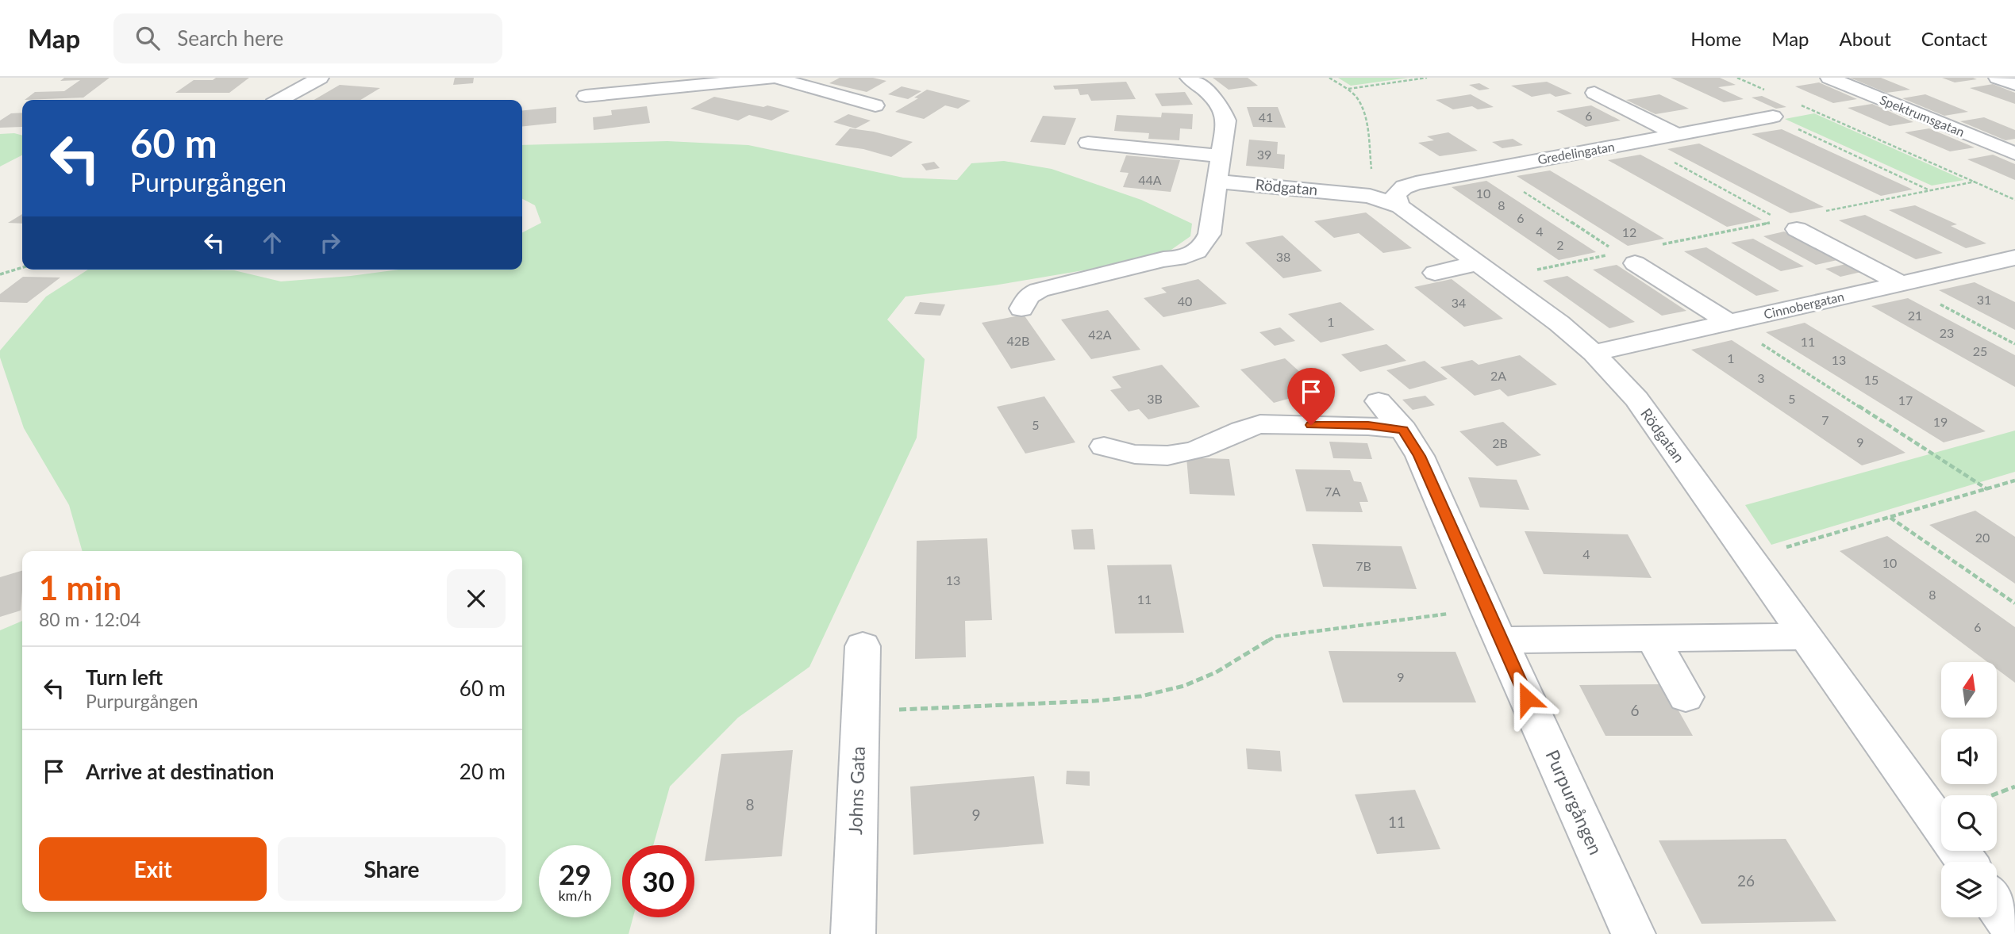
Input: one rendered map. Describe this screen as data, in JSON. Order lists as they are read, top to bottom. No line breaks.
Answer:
{"streets":{"street":["Spektrumsgatan","Gredelingatan","Rödgatan","Cinnobergatan","Johns Gata","Purpurgången"]},"crossings":[["Gredelingatan","Rödgatan"],["Rödgatan","Cinnobergatan"]],"house_numbers":["6","41","39","44A","10","8","6","4","12","2","38","31","40","34","21","1","23","42A","42B","11","25","1","13","2A","3","15","3B","5","17","7","19","5","9","2B","7A","20","4","10","7B","13","8","11","6","9","6","8","9","11","26"],"north":"top","page":{"header":"Map","search":"Search here","nav":["Home","Map","About","Contact"],"turn":["60 m","Purpurgången"],"heading":["1 min","80 m · 12:04"],"list":[{"name":"Turn left","note":"Purpurgången","value":"60 m"},{"name":"Arrive at destination","value":"20 m"}],"buttons":["Exit","Share"],"speed":"29 km/h","limit":"30"}}
